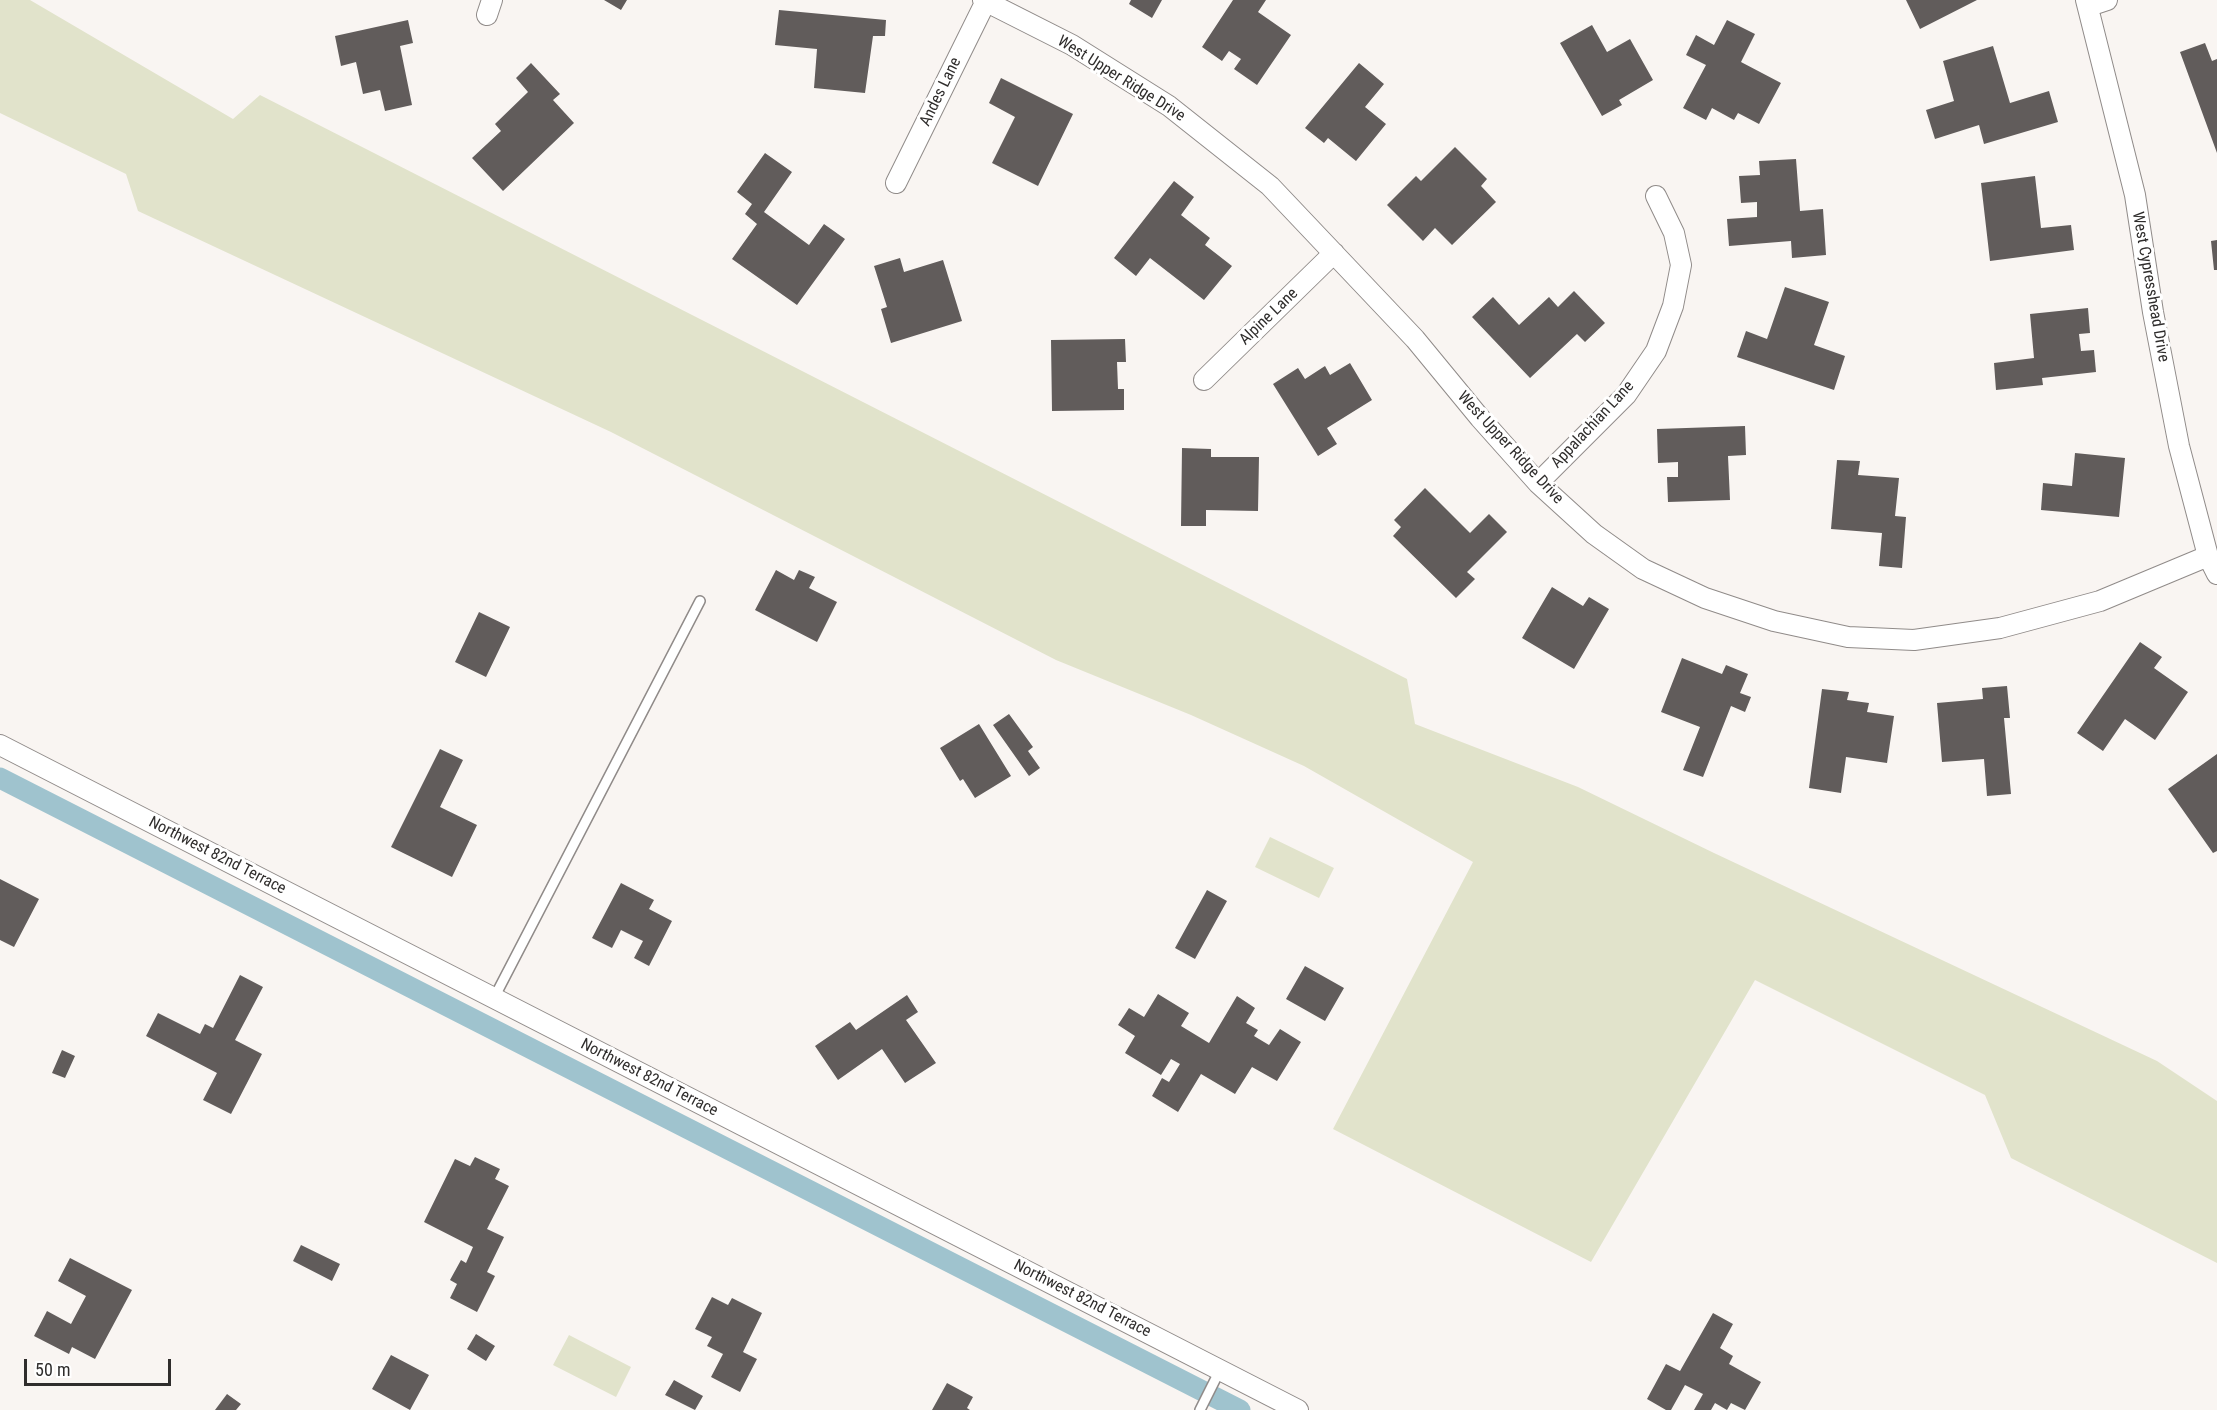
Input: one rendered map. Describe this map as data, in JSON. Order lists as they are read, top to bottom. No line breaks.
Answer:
{"streets":{"street":["West Upper Ridge Drive","Andes Lane","West Cypresshead Drive","Alpine Lane","Appalachian Lane","Northwest 82nd Terrace"]},"crossings":[["West Upper Ridge Drive","Andes Lane"],["West Upper Ridge Drive","West Cypresshead Drive"],["West Upper Ridge Drive","Alpine Lane"],["West Upper Ridge Drive","Appalachian Lane"]],"scale_bar":"50 m"}
